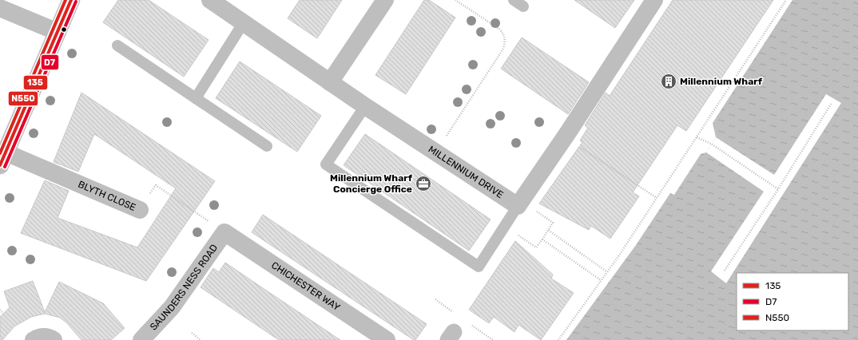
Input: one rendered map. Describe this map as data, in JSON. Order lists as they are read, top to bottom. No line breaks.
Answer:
{"streets":{"street":["MILLENNIUM DRIVE","BLYTH CLOSE","CHICHESTER WAY","SAUNDERS NESS ROAD"]},"crossings":[["BLYTH CLOSE","CHICHESTER WAY"],["BLYTH CLOSE","SAUNDERS NESS ROAD"],["CHICHESTER WAY","SAUNDERS NESS ROAD"]],"places":{"building":["Millennium Wharf"],"office":["Millennium Wharf Concierge Office"]},"lines":["transit line 135","transit line N550","transit line D7"],"legend":["135","D7","N550"]}
